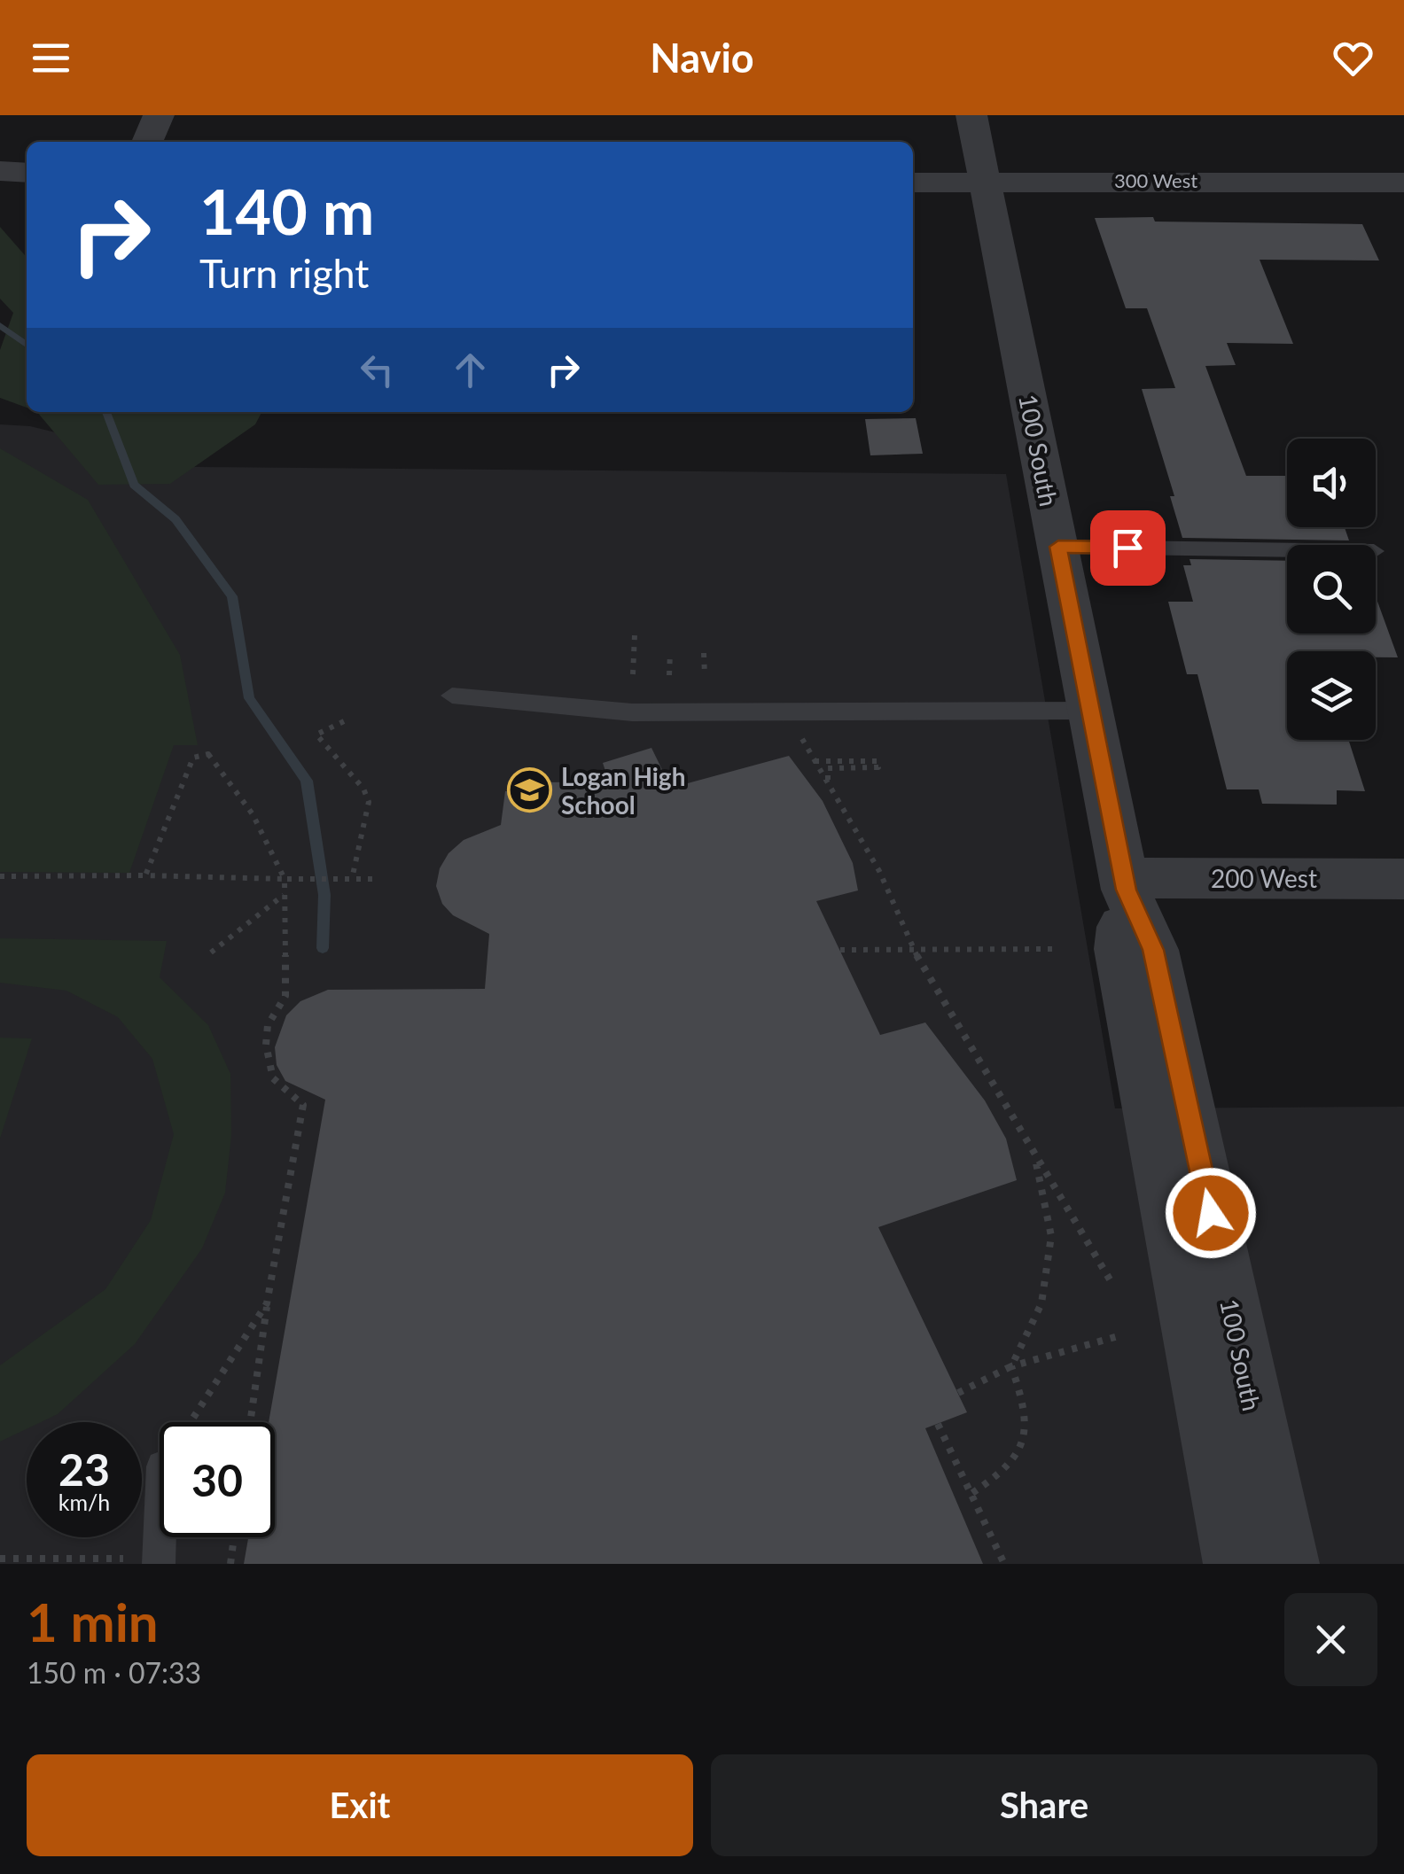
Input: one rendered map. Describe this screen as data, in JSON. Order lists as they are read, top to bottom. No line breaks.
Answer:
{"streets":{"street":["300 West","100 South","200 West"]},"crossings":[["300 West","100 South"],["100 South","200 West"]],"places":{"school or university":["Logan High School"]},"page":{"header":"Navio","turn":["140 m","Turn right"],"speed":"23 km/h","limit":"30","heading":["1 min","150 m · 07:33"],"buttons":["Exit","Share"]}}
